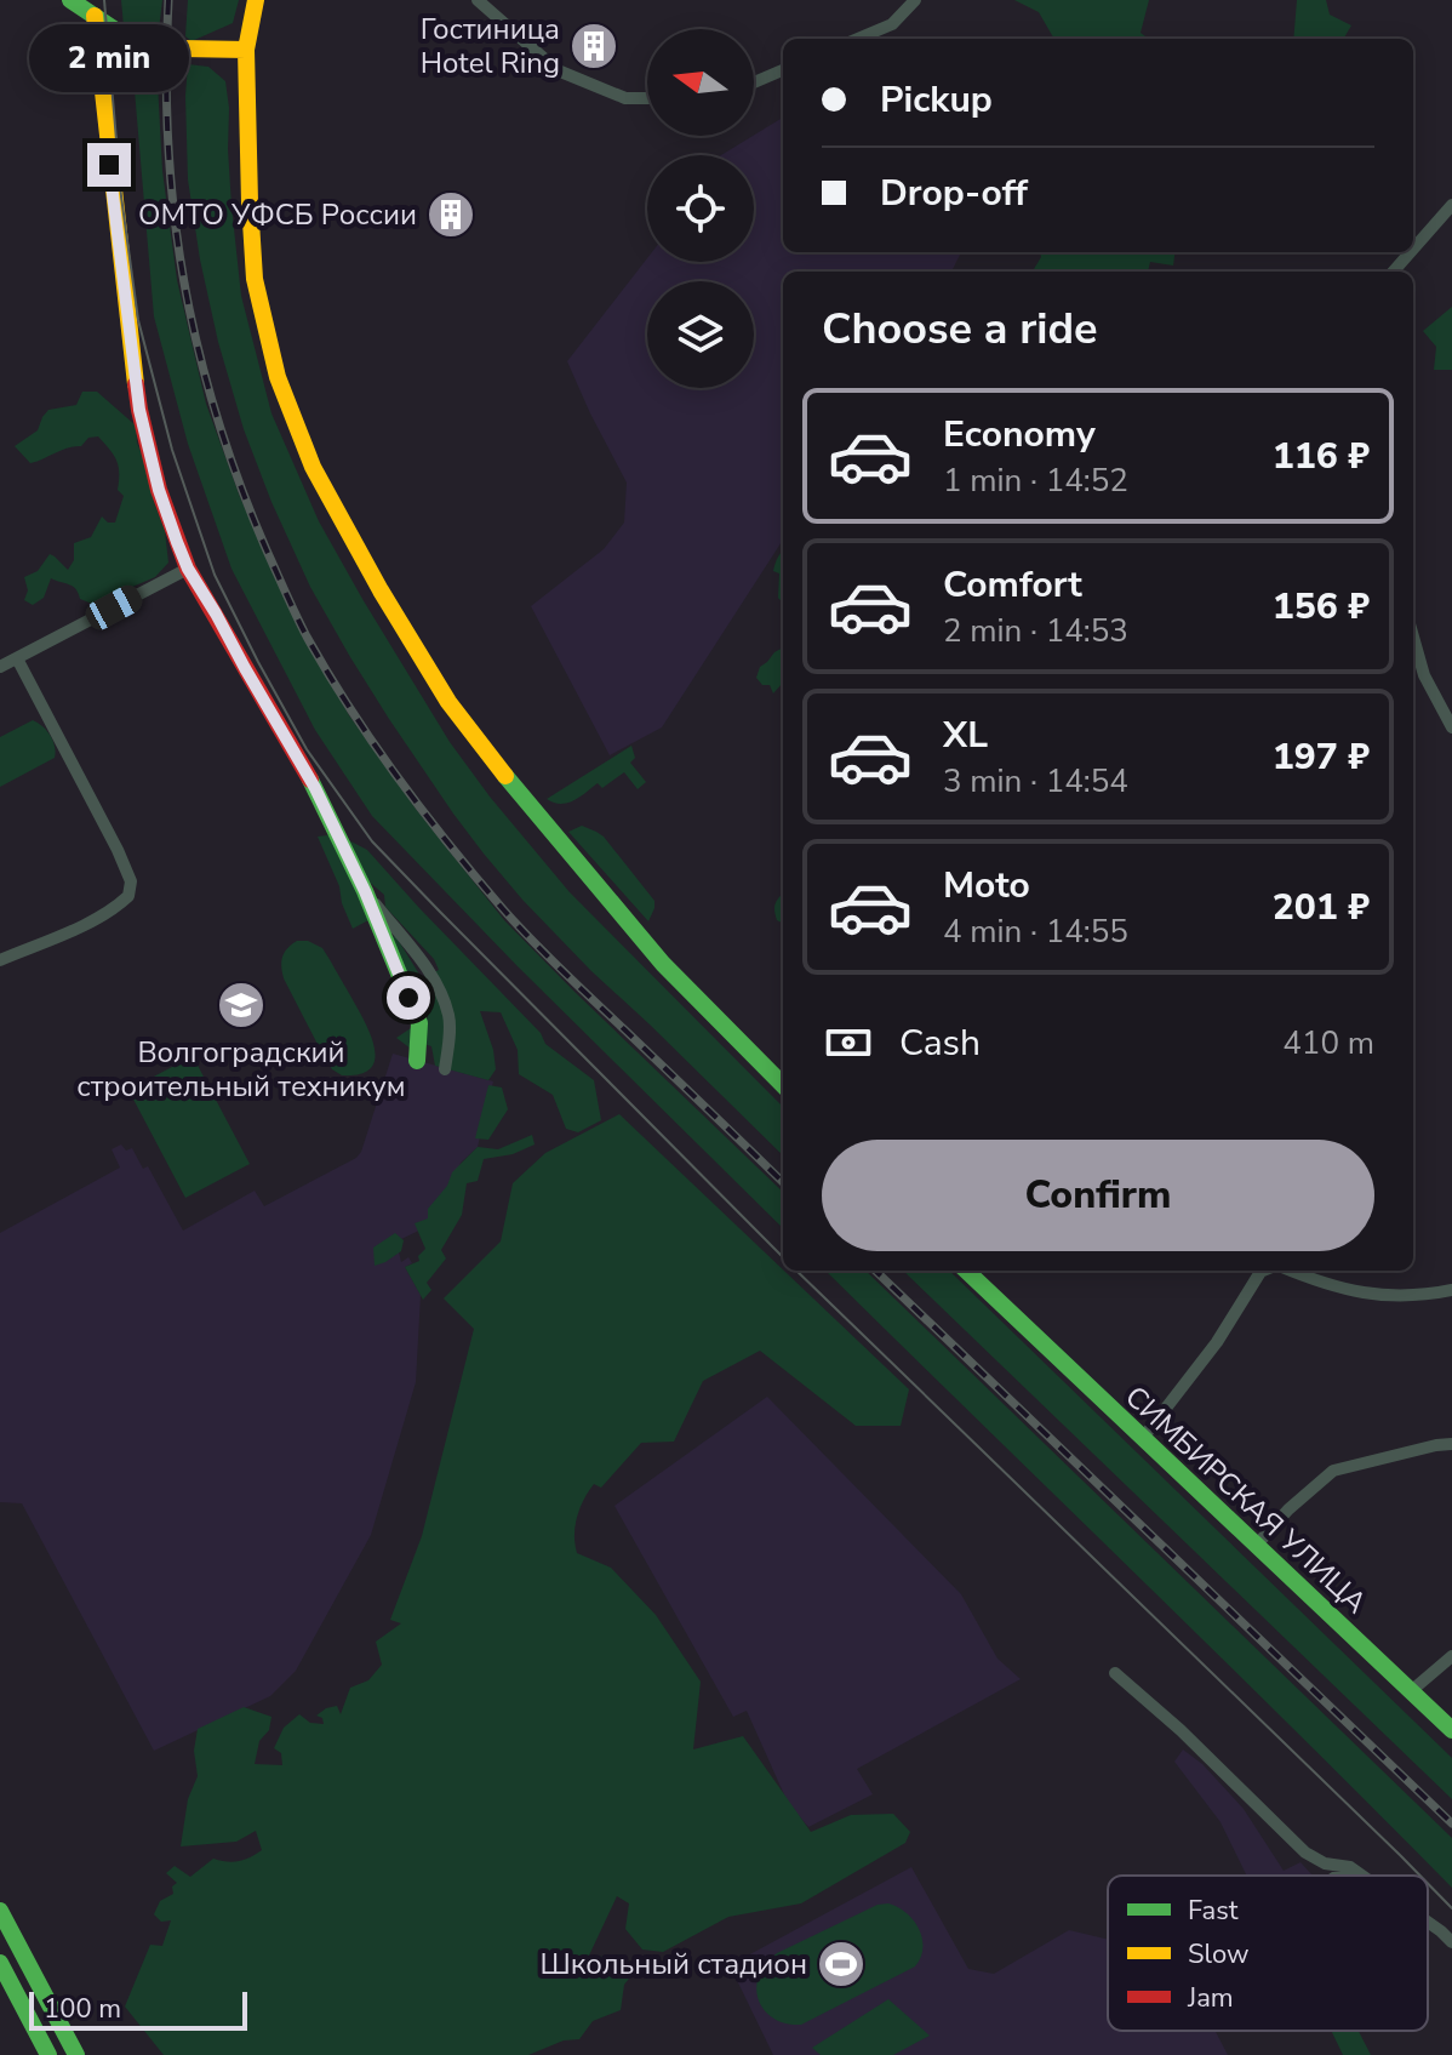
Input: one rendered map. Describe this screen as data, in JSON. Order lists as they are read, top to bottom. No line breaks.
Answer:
{"streets":{"main road":["СИМБИРСКАЯ УЛИЦА"]},"places":{"building":["Гостиница Hotel Ring","ОМТО УФСБ России"],"school or university":["Волгоградский строительный техникум"],"sports":["Школьный стадион"]},"legend":["Fast","Slow","Jam"],"scale_bar":"100 m","north":"left","page":{"bubble":"2 min","banner":["Pickup","Drop-off"],"heading":"Choose a ride","list":[{"name":"Economy","note":"1 min · 14:52","value":"116 ₽"},{"name":"Comfort","note":"2 min · 14:53","value":"156 ₽"},{"name":"XL","note":"3 min · 14:54","value":"197 ₽"},{"name":"Moto","note":"4 min · 14:55","value":"201 ₽"}],"pay":["Cash","410 m"],"buttons":"Confirm","scale":"100 m"}}
